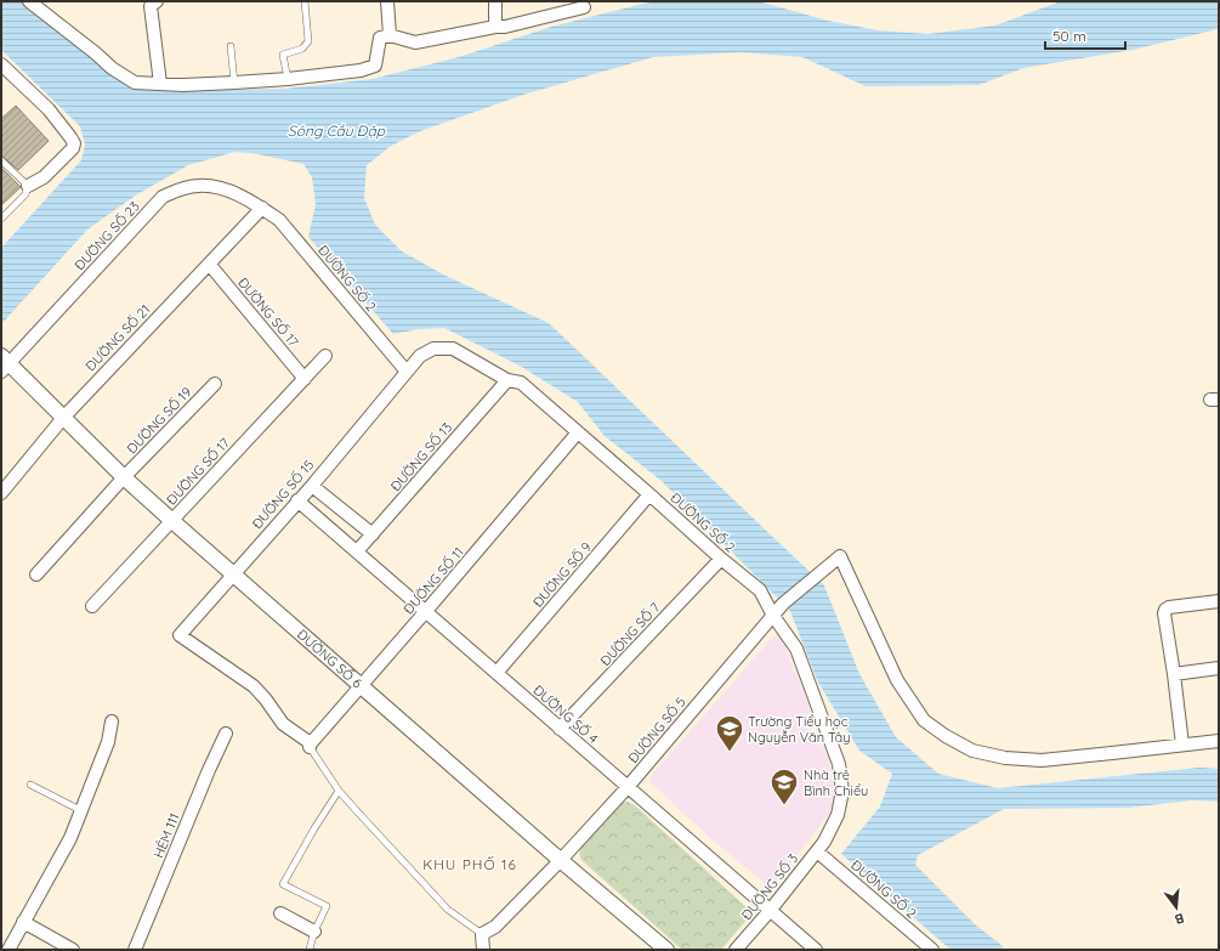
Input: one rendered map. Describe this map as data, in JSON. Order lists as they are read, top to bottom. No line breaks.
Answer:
{"streets":{"street":["ĐƯỜNG SỐ 23","ĐƯỜNG SỐ 2","ĐƯỜNG SỐ 17","ĐƯỜNG SỐ 21","ĐƯỜNG SỐ 19","ĐƯỜNG SỐ 13","ĐƯỜNG SỐ 15","ĐƯỜNG SỐ 9","ĐƯỜNG SỐ 11","ĐƯỜNG SỐ 7","ĐƯỜNG SỐ 6","ĐƯỜNG SỐ 4","ĐƯỜNG SỐ 5","HẺM 111","ĐƯỜNG SỐ 3"]},"crossings":[["ĐƯỜNG SỐ 23","ĐƯỜNG SỐ 2"],["ĐƯỜNG SỐ 23","ĐƯỜNG SỐ 21"],["ĐƯỜNG SỐ 23","ĐƯỜNG SỐ 6"],["ĐƯỜNG SỐ 2","ĐƯỜNG SỐ 21"],["ĐƯỜNG SỐ 2","ĐƯỜNG SỐ 13"],["ĐƯỜNG SỐ 2","ĐƯỜNG SỐ 15"],["ĐƯỜNG SỐ 2","ĐƯỜNG SỐ 9"],["ĐƯỜNG SỐ 2","ĐƯỜNG SỐ 11"],["ĐƯỜNG SỐ 2","ĐƯỜNG SỐ 7"],["ĐƯỜNG SỐ 2","ĐƯỜNG SỐ 5"],["ĐƯỜNG SỐ 2","ĐƯỜNG SỐ 3"],["ĐƯỜNG SỐ 17","ĐƯỜNG SỐ 21"],["ĐƯỜNG SỐ 17","ĐƯỜNG SỐ 6"],["ĐƯỜNG SỐ 21","ĐƯỜNG SỐ 6"],["ĐƯỜNG SỐ 19","ĐƯỜNG SỐ 6"],["ĐƯỜNG SỐ 13","ĐƯỜNG SỐ 4"],["ĐƯỜNG SỐ 15","ĐƯỜNG SỐ 11"],["ĐƯỜNG SỐ 15","ĐƯỜNG SỐ 6"],["ĐƯỜNG SỐ 15","ĐƯỜNG SỐ 4"],["ĐƯỜNG SỐ 9","ĐƯỜNG SỐ 4"],["ĐƯỜNG SỐ 11","ĐƯỜNG SỐ 6"],["ĐƯỜNG SỐ 11","ĐƯỜNG SỐ 4"],["ĐƯỜNG SỐ 7","ĐƯỜNG SỐ 4"],["ĐƯỜNG SỐ 6","ĐƯỜNG SỐ 5"],["ĐƯỜNG SỐ 4","ĐƯỜNG SỐ 5"],["ĐƯỜNG SỐ 4","ĐƯỜNG SỐ 3"]],"districts":["KHU PHỐ 16"],"water":["Sông Cầu Đập"],"places":{"school or university":["Trường Tiểu học Nguyễn Văn Tây","Nhà trẻ Bình Chiểu"]},"scale_bar":"50 m","north":"bottom"}
